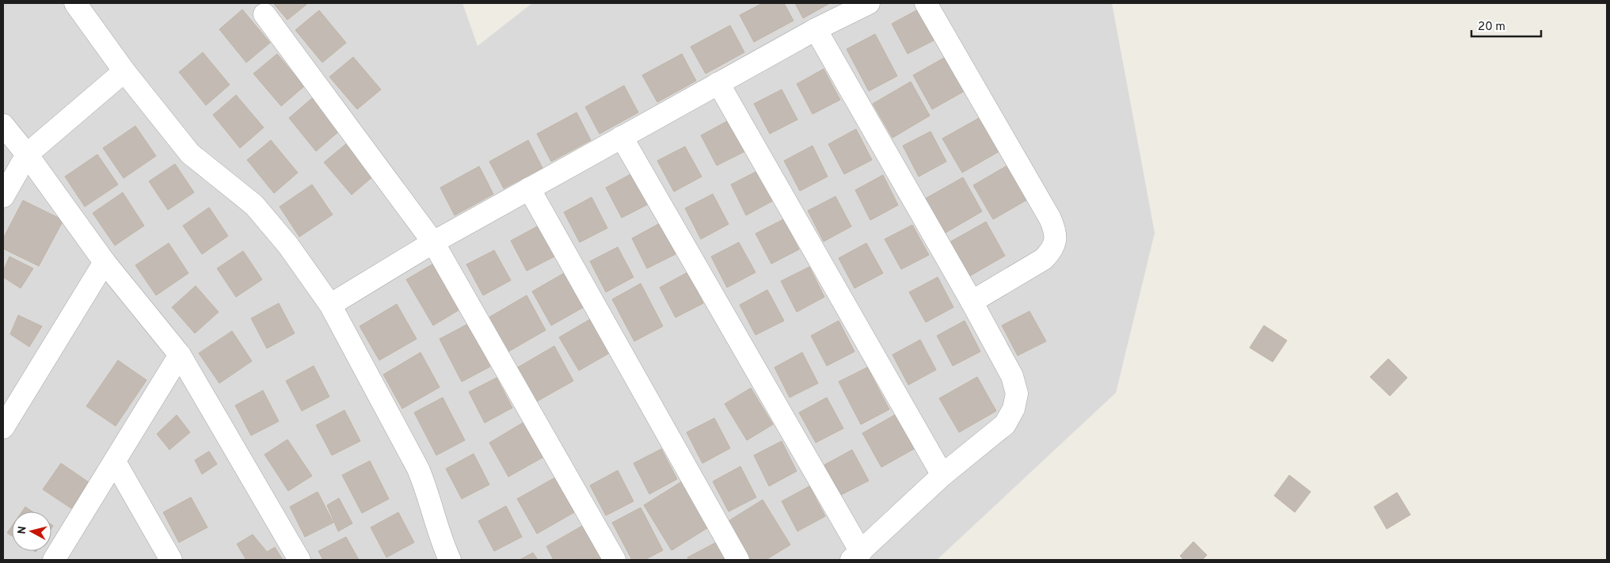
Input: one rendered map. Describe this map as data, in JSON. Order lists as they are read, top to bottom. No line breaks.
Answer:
{"scale_bar":"20 m","north":"left"}
